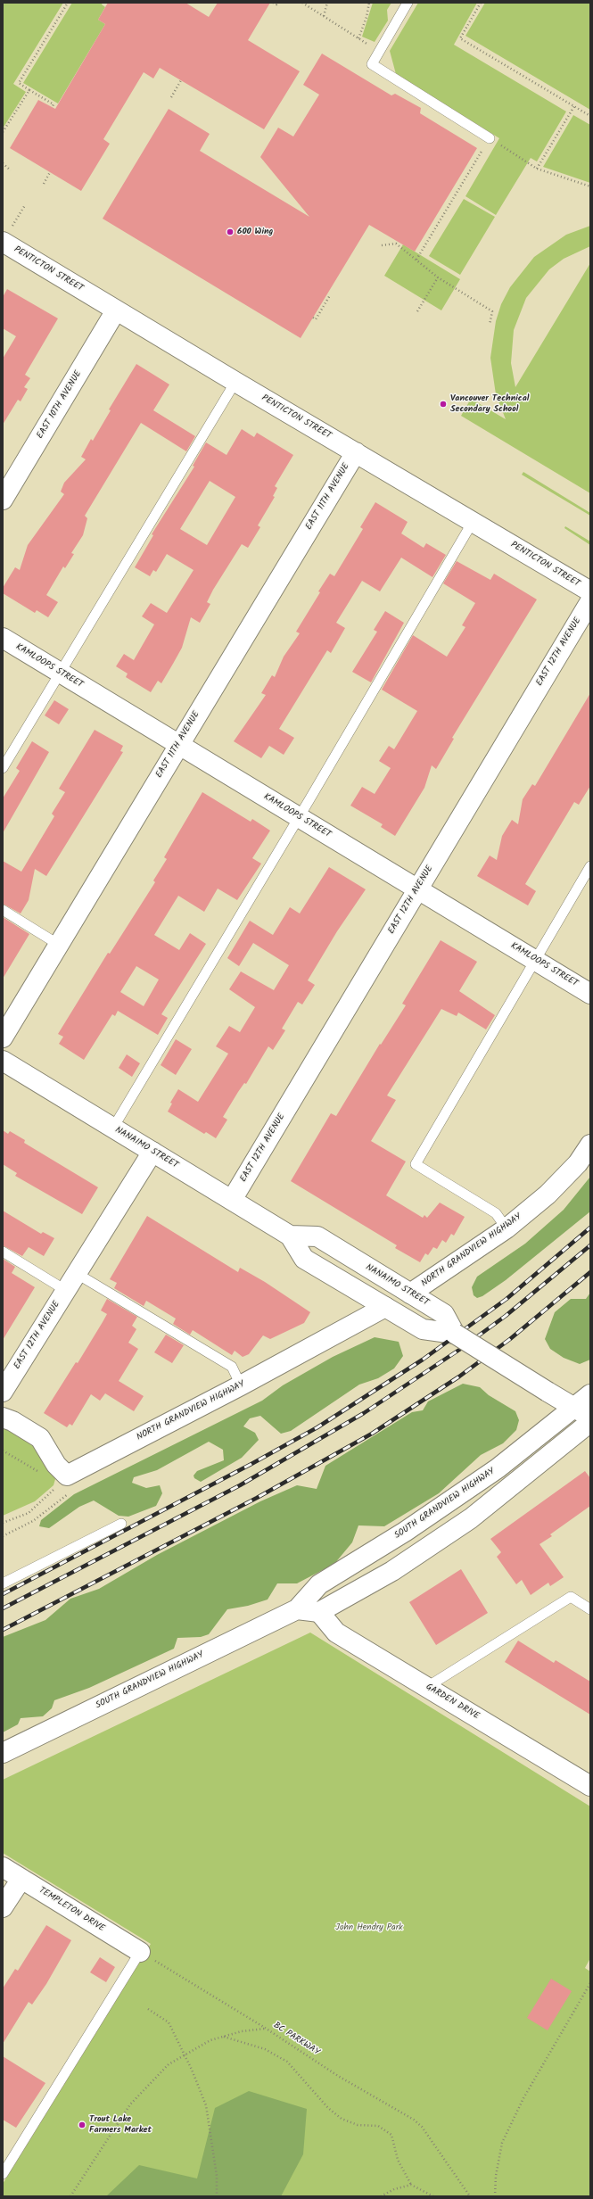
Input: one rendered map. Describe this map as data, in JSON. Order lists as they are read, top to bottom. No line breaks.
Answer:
{"streets":{"street":["PENTICTON STREET","EAST 10TH AVENUE","EAST 11TH AVENUE","EAST 12TH AVENUE","KAMLOOPS STREET","NANAIMO STREET","NORTH GRANDVIEW HIGHWAY","SOUTH GRANDVIEW HIGHWAY","GARDEN DRIVE","TEMPLETON DRIVE"],"path":["BC PARKWAY"]},"crossings":[["PENTICTON STREET","EAST 10TH AVENUE"],["PENTICTON STREET","EAST 11TH AVENUE"],["EAST 11TH AVENUE","KAMLOOPS STREET"],["EAST 12TH AVENUE","KAMLOOPS STREET"],["EAST 12TH AVENUE","NANAIMO STREET"],["NANAIMO STREET","NORTH GRANDVIEW HIGHWAY"],["NANAIMO STREET","SOUTH GRANDVIEW HIGHWAY"]],"parks":["John Hendry Park"],"places":["600 Wing","Vancouver Technical Secondary School","Trout Lake Farmers Market"]}
